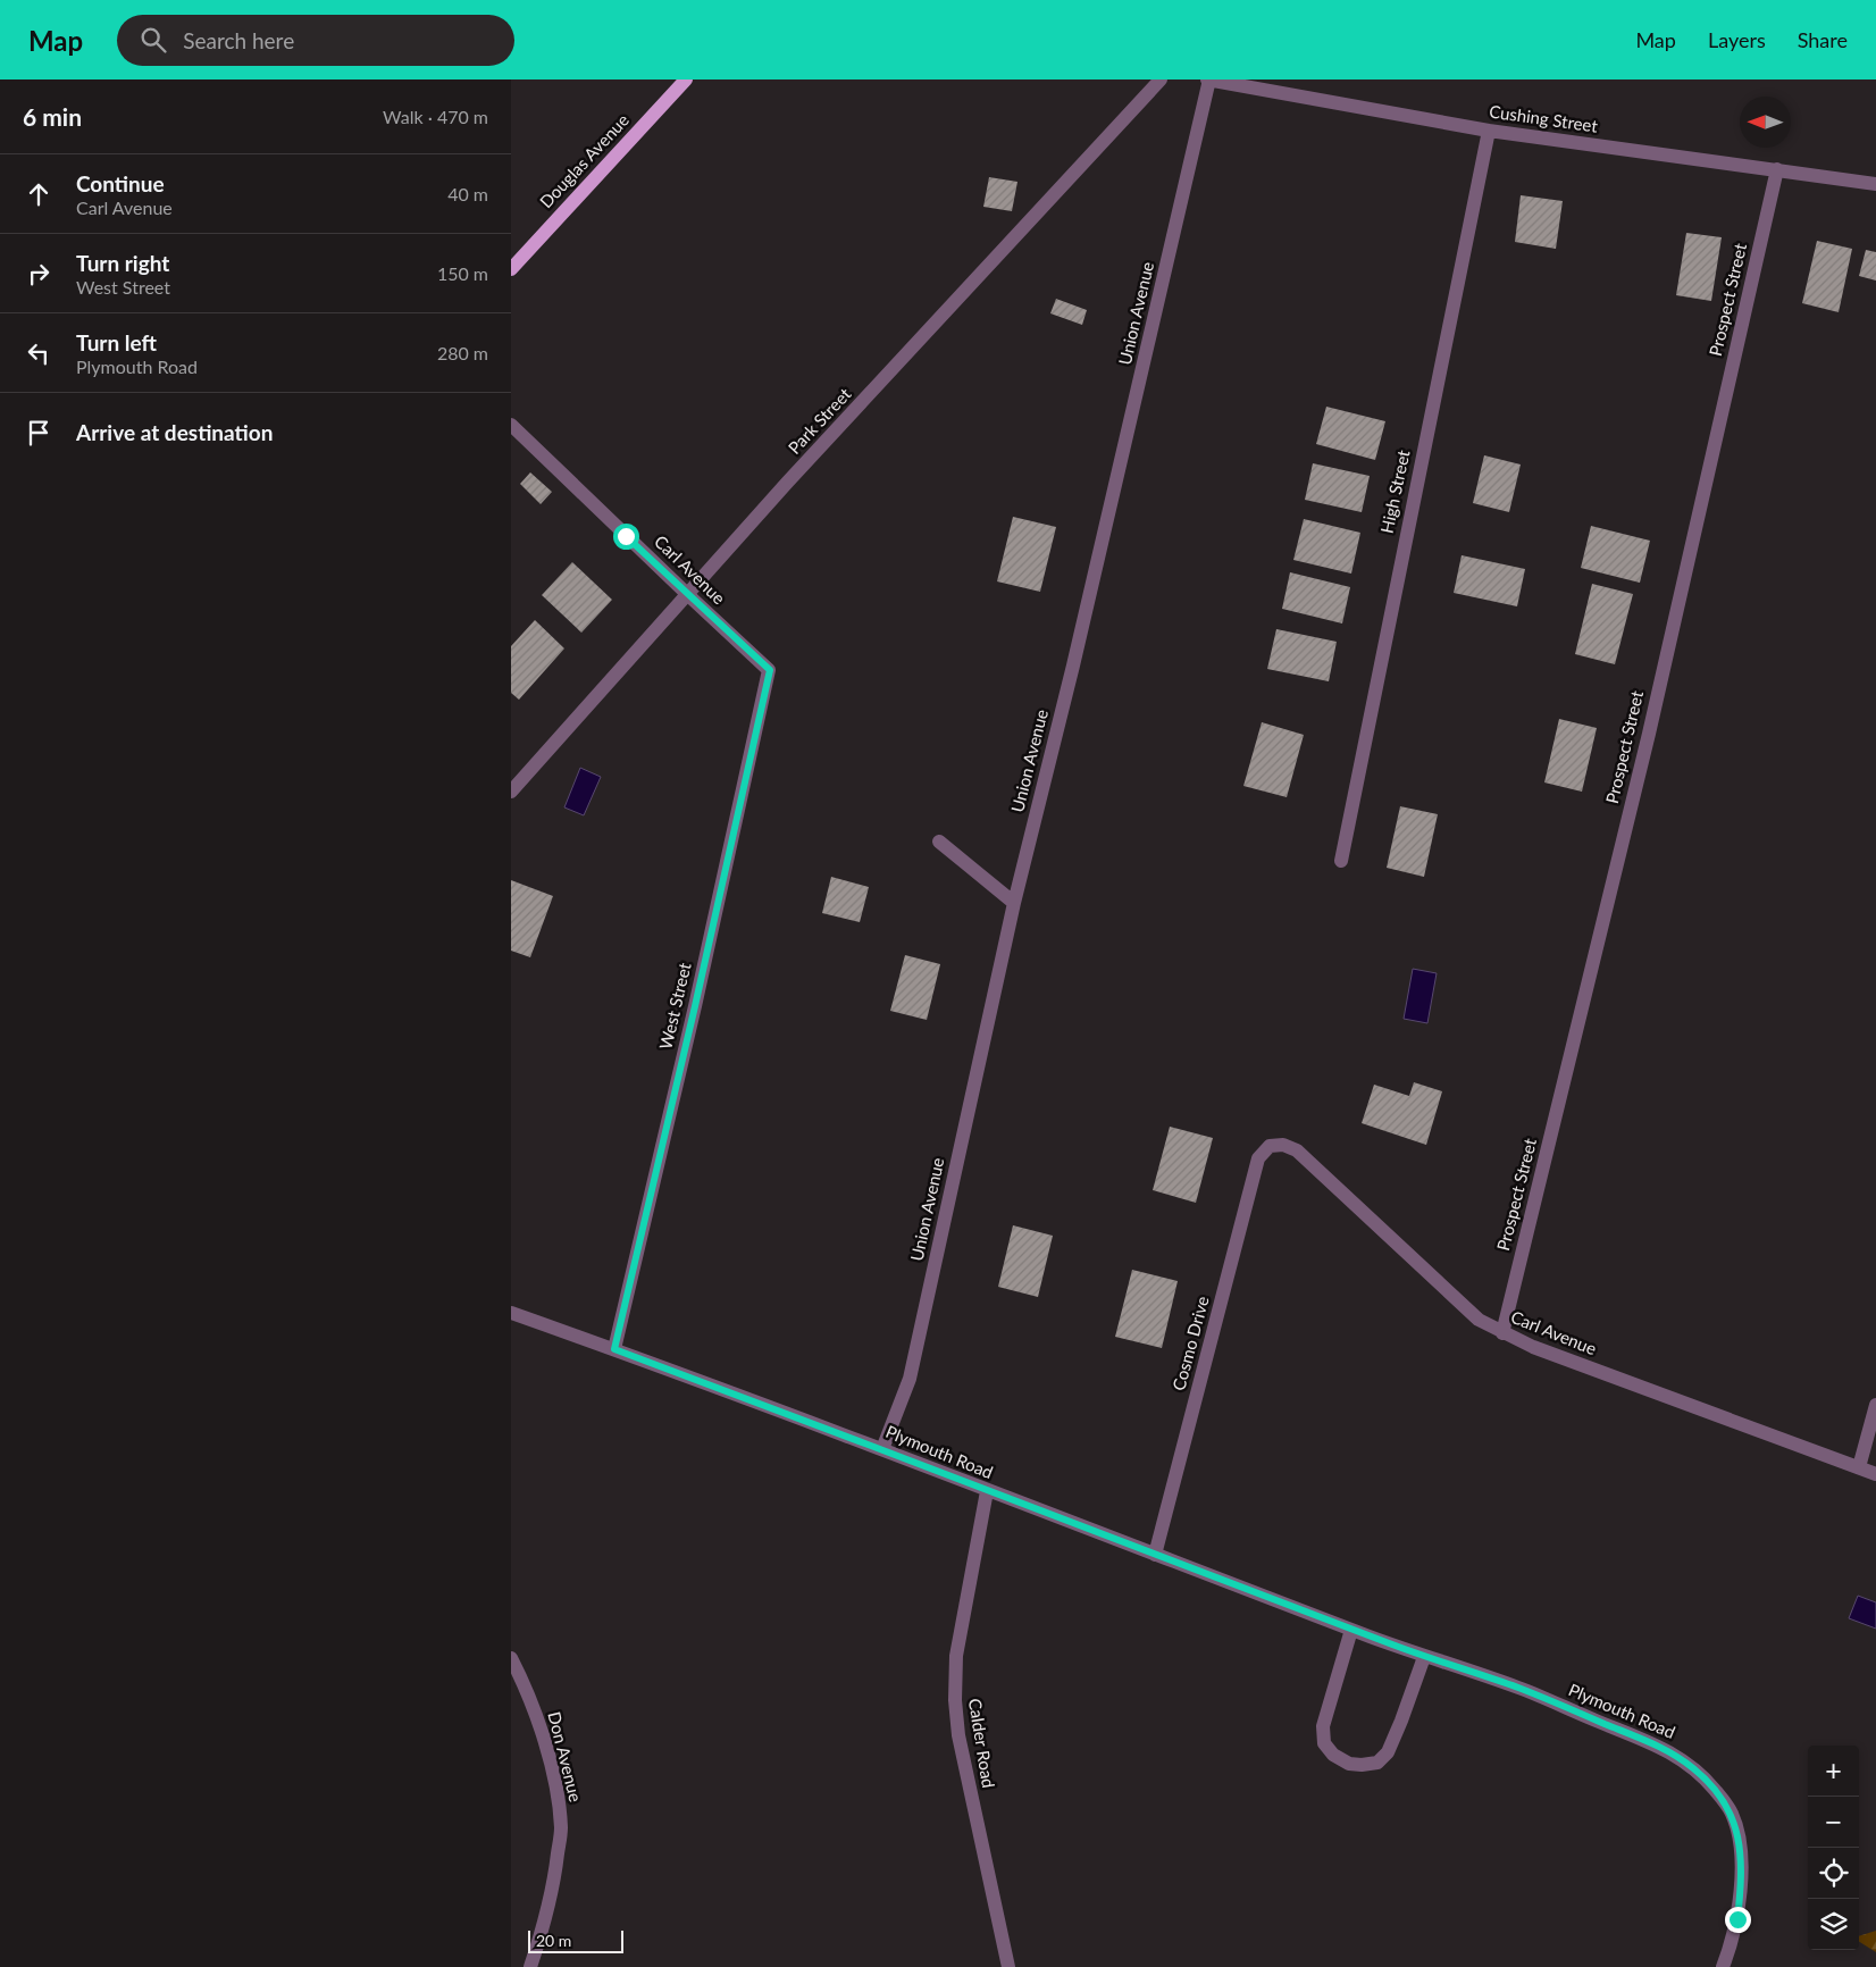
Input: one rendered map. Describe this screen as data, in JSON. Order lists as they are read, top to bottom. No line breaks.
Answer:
{"streets":{"main road":["Douglas Avenue"],"street":["Cushing Street","Prospect Street","Union Avenue","Park Street","High Street","Carl Avenue","West Street","Cosmo Drive","Plymouth Road","Calder Road","Don Avenue"]},"crossings":[["Cushing Street","Prospect Street"],["Cushing Street","Union Avenue"],["Cushing Street","High Street"],["Prospect Street","Carl Avenue"],["Union Avenue","Plymouth Road"],["Park Street","Carl Avenue"],["Carl Avenue","West Street"],["Carl Avenue","Cosmo Drive"],["West Street","Plymouth Road"],["Cosmo Drive","Plymouth Road"],["Plymouth Road","Calder Road"]],"scale_bar":"20 m","north":"left","page":{"header":"Map","search":"Search here","nav":["Map","Layers","Share"],"heading":["6 min","Walk · 470 m"],"list":[["Continue","Carl Avenue","40 m"],["Turn right","West Street","150 m"],["Turn left","Plymouth Road","280 m"],"Arrive at destination"],"map_buttons":["+","−"],"scale":"20 m"}}
